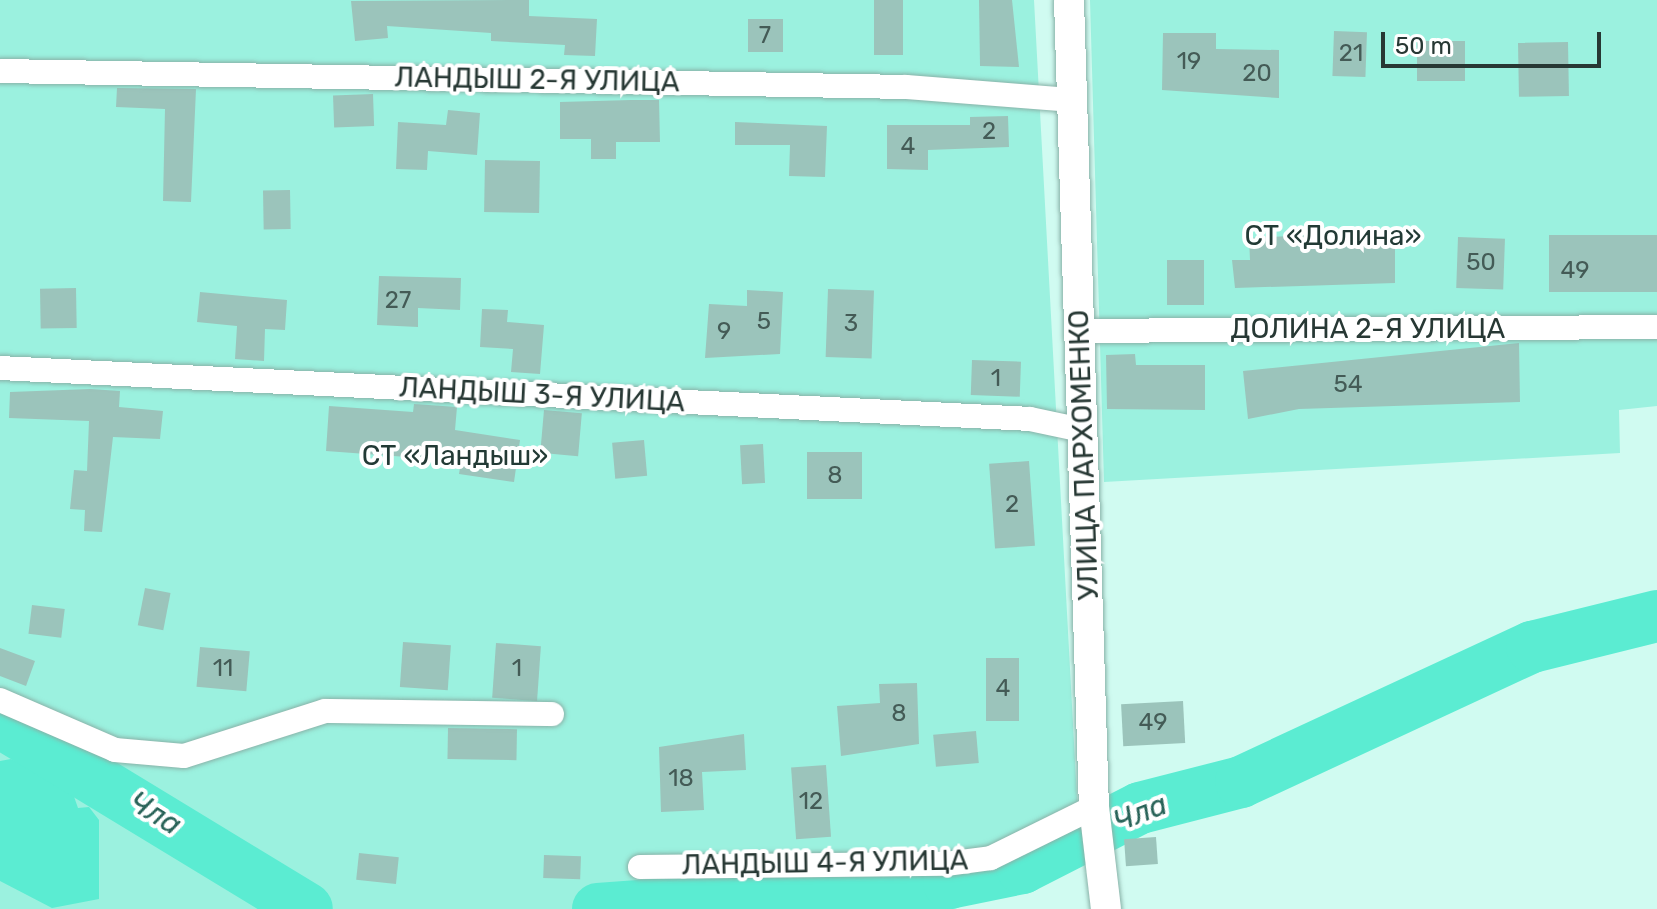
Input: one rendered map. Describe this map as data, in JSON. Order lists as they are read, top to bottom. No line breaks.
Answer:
{"streets":{"street":["ЛАНДЫШ 2-Я УЛИЦА","ДОЛИНА 2-Я УЛИЦА","ЛАНДЫШ 3-Я УЛИЦА","УЛИЦА ПАРХОМЕНКО","ЛАНДЫШ 4-Я УЛИЦА"]},"crossings":[["ЛАНДЫШ 2-Я УЛИЦА","УЛИЦА ПАРХОМЕНКО"],["ДОЛИНА 2-Я УЛИЦА","УЛИЦА ПАРХОМЕНКО"],["ЛАНДЫШ 3-Я УЛИЦА","УЛИЦА ПАРХОМЕНКО"],["УЛИЦА ПАРХОМЕНКО","ЛАНДЫШ 4-Я УЛИЦА"]],"water":["Чла"],"parks":["СТ «Долина»","СТ «Ландыш»"],"house_numbers":["7","21","19","20","2","4","50","49","27","5","3","9","1","54","8","2","11","1","4","8","49","18","12"],"scale_bar":"50 m"}
